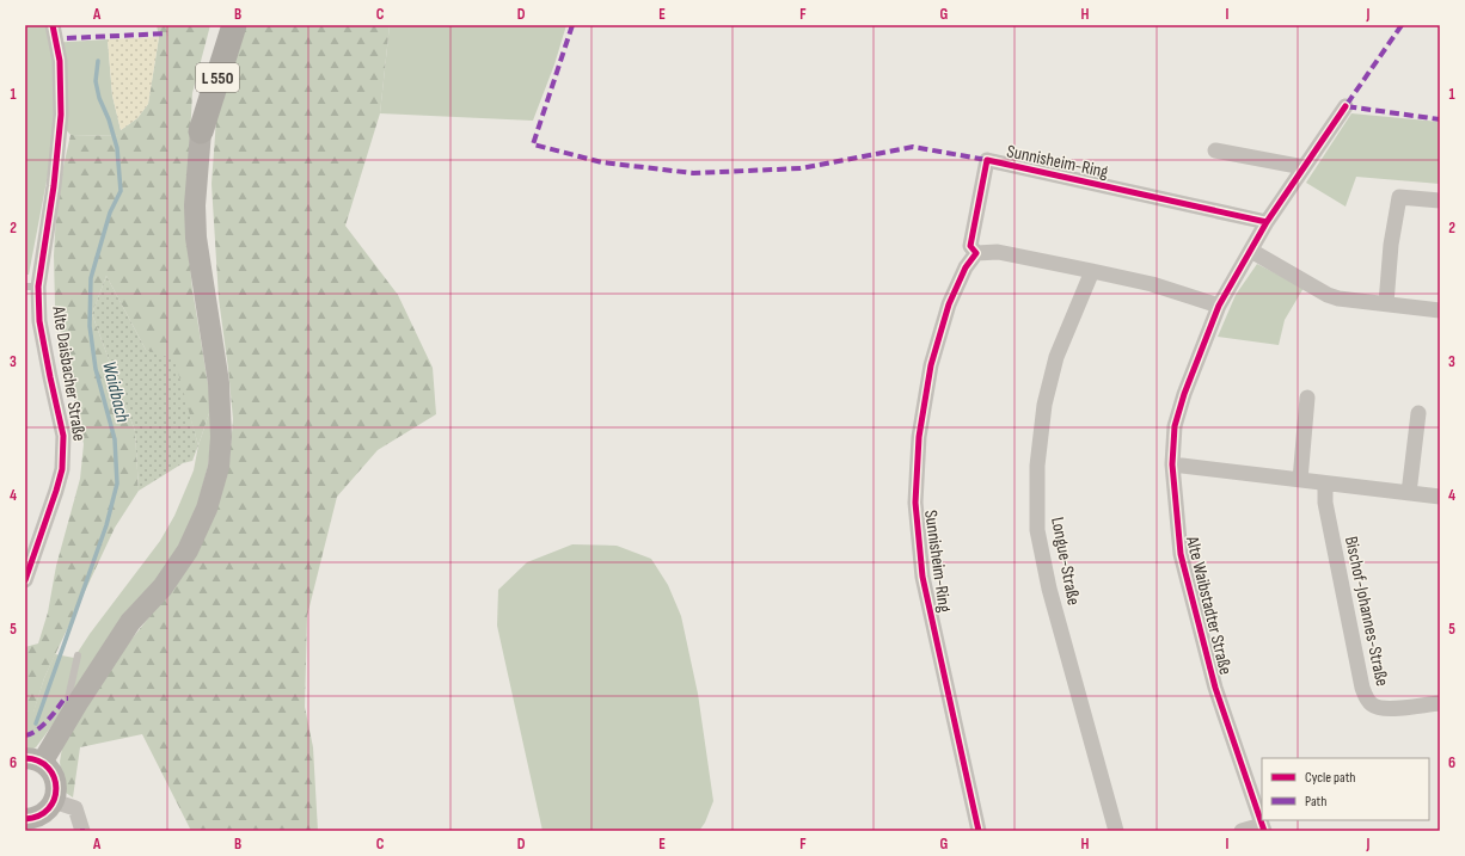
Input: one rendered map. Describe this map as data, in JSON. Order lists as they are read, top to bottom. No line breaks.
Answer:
{"streets":{"highway":["L 550"],"street":["Sunnisheim-Ring","Alte Daisbacher Straße","Longue-Straße","Alte Waibstadter Straße","Bischof-Johannes-Straße"]},"crossings":[["Sunnisheim-Ring","Alte Waibstadter Straße"]],"water":["Waidbach"],"legend":["Cycle path","Path"],"grid":{"columns":["A","B","C","D","E","F","G","H","I","J"],"rows":["1","2","3","4","5","6"]}}
